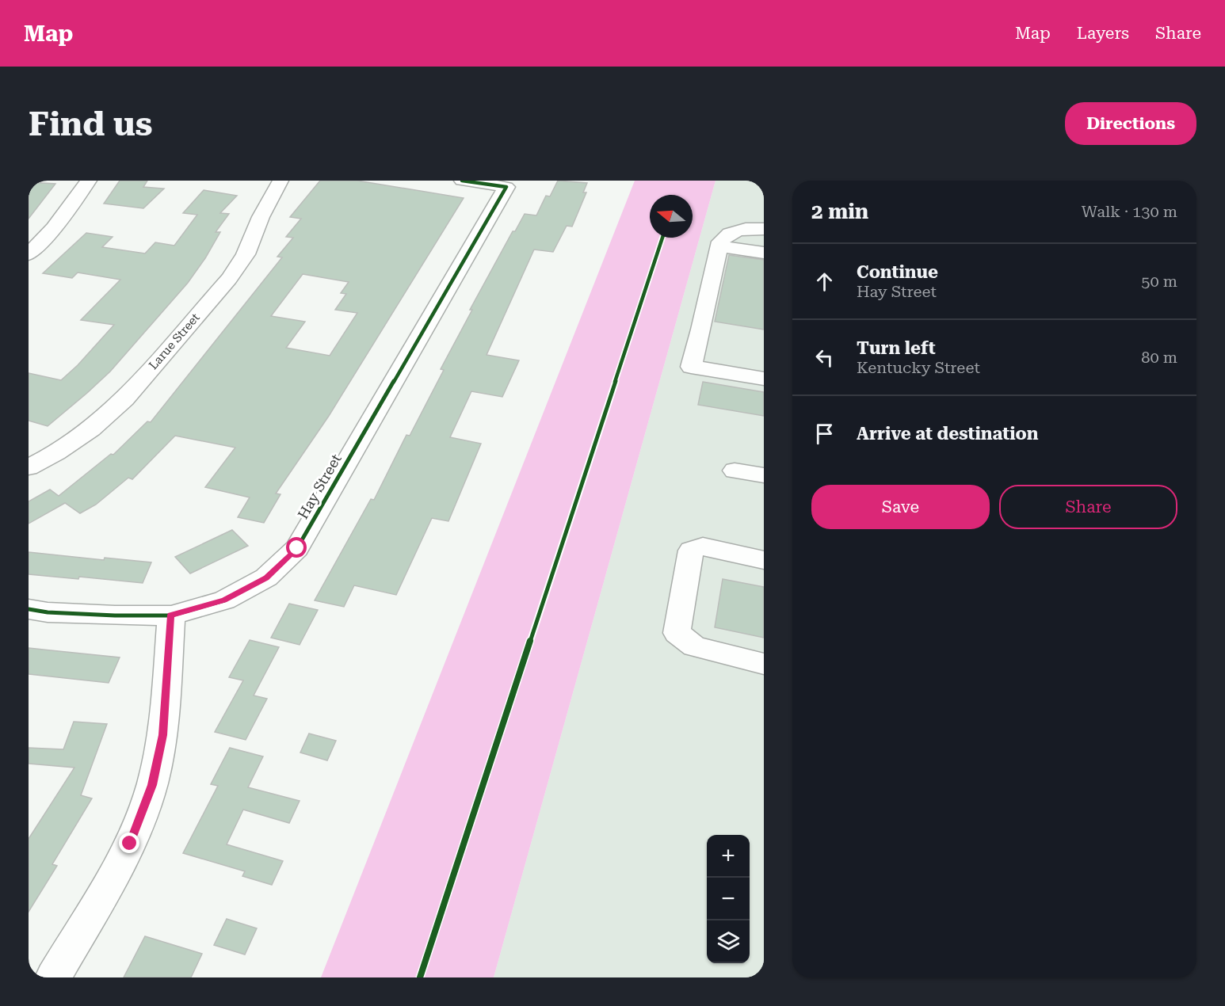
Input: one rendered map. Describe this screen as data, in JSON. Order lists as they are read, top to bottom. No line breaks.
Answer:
{"streets":{"street":["Larue Street","Hay Street"]},"north":"left","page":{"header":"Map","nav":["Map","Layers","Share"],"buttons":["Directions",["Save","Share"]],"title":"Find us","heading":["2 min","Walk · 130 m"],"list":[["Continue","Hay Street","50 m"],["Turn left","Kentucky Street","80 m"],"Arrive at destination"],"map_buttons":["+","−"]}}
